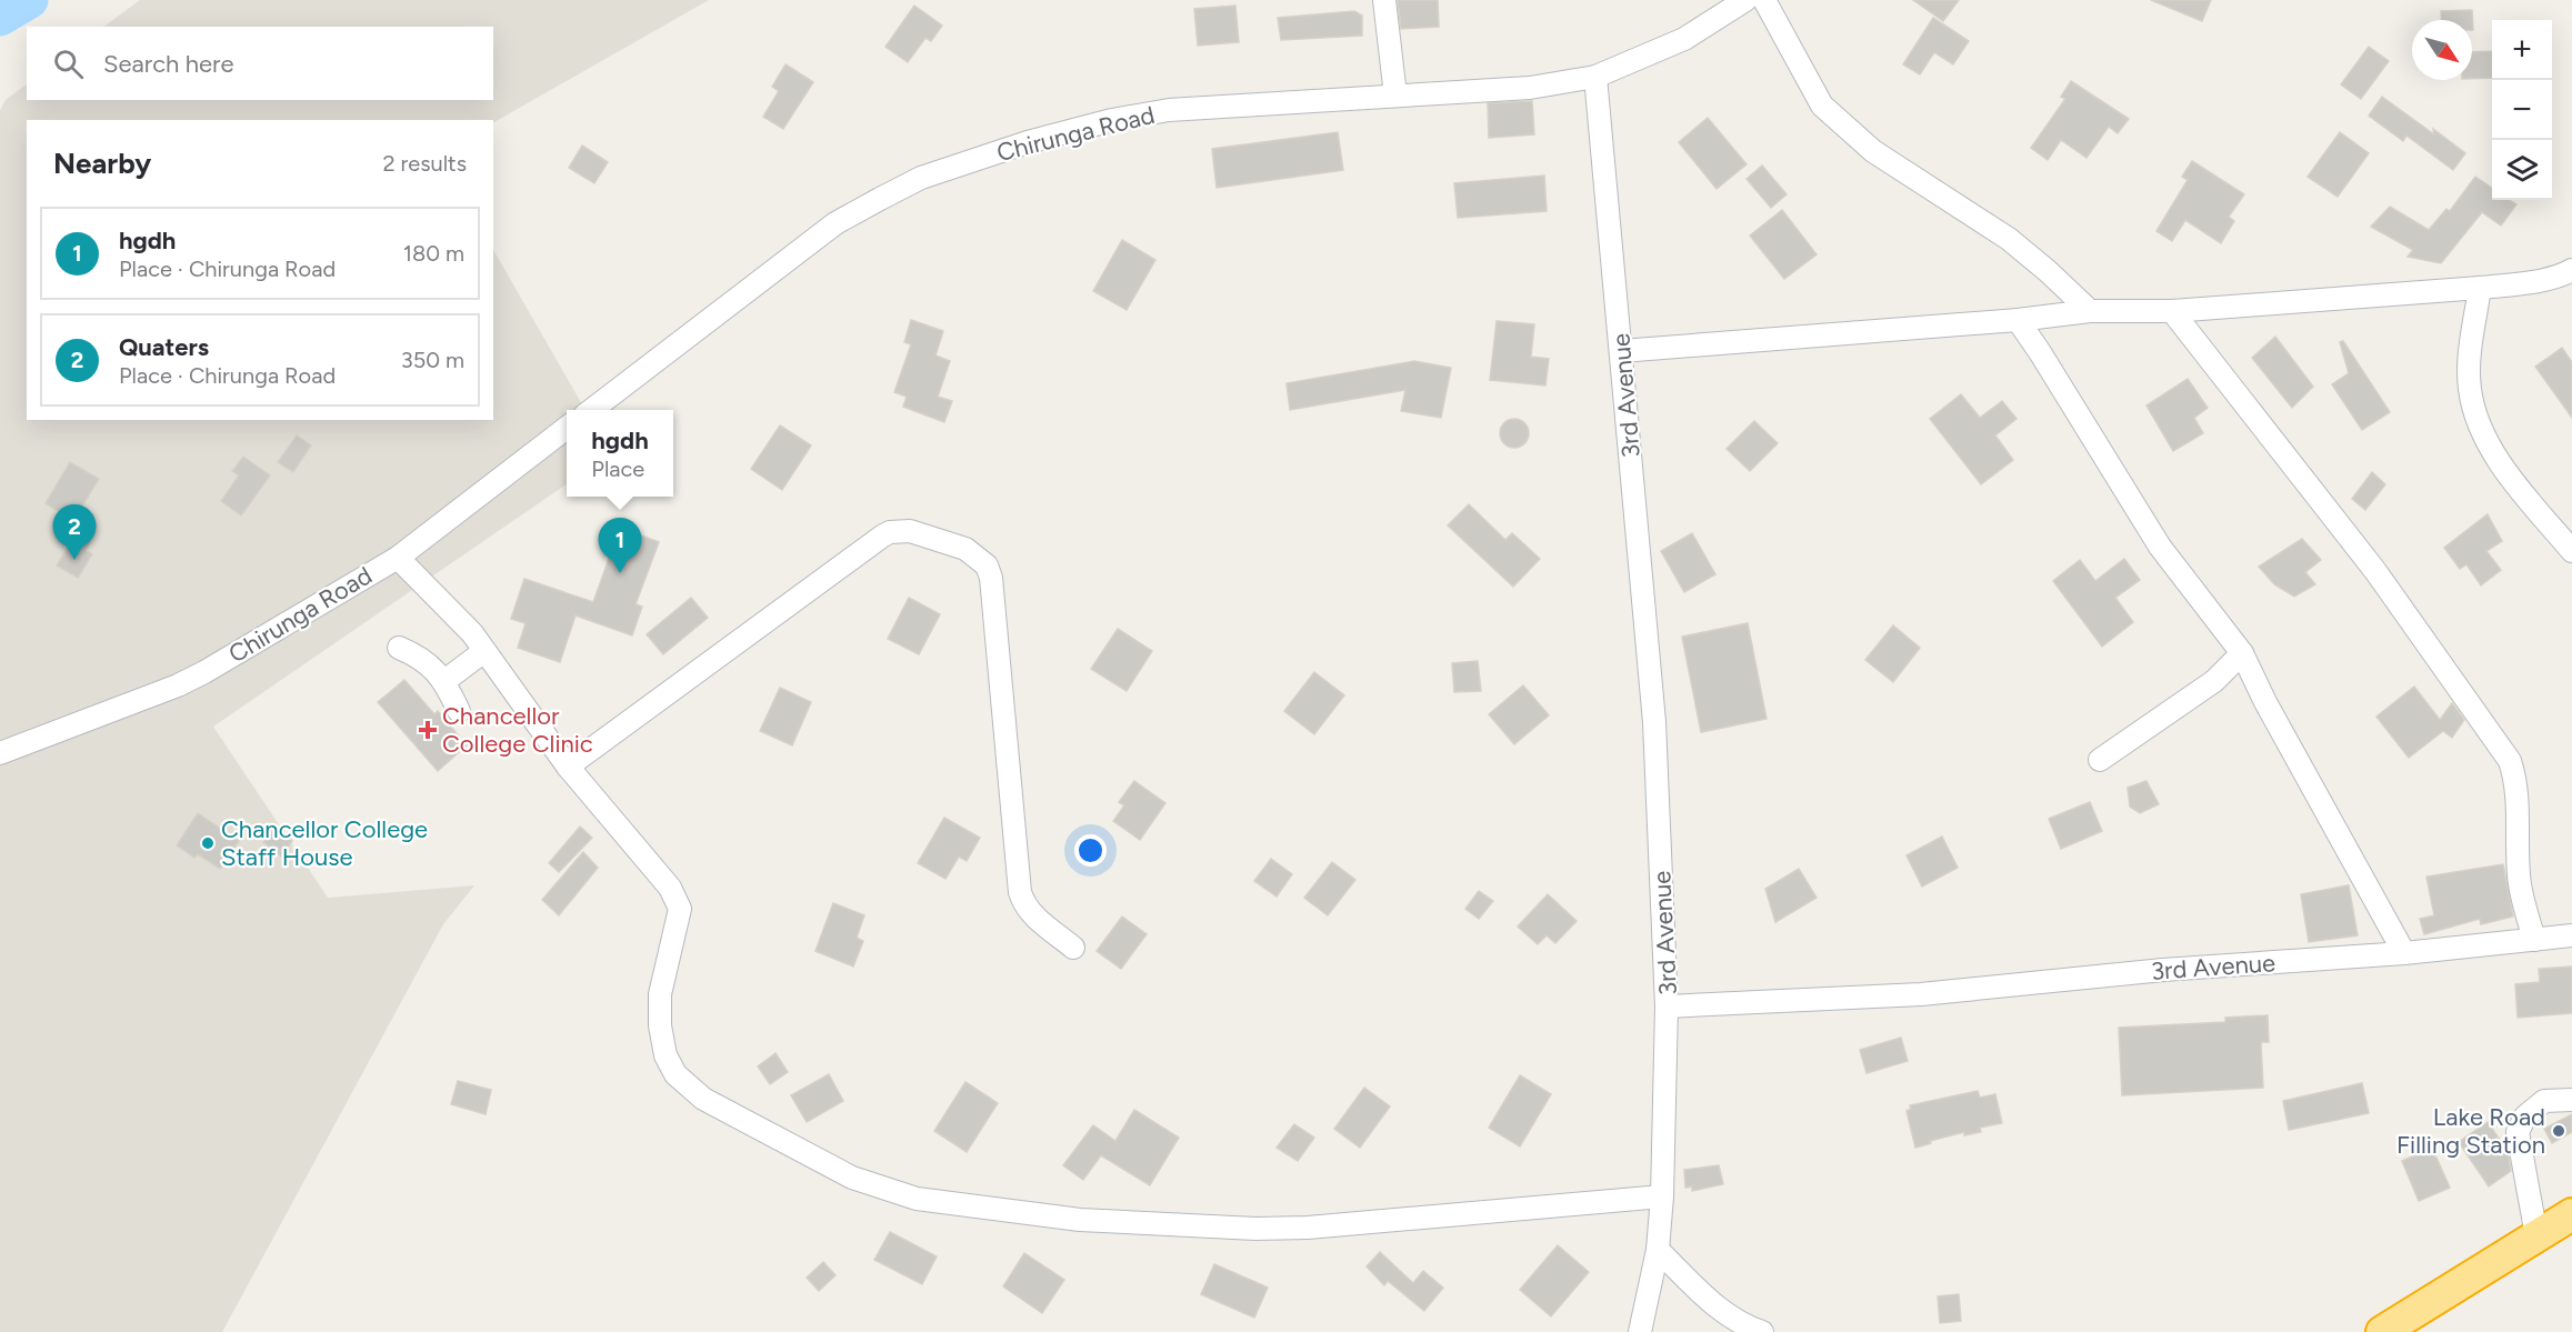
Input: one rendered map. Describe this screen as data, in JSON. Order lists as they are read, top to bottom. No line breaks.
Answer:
{"streets":{"street":["Chirunga Road","3rd Avenue"]},"crossings":[["Chirunga Road","3rd Avenue"]],"places":{"health":["Chancellor College Clinic"],"other":["Chancellor College Staff House","Lake Road Filling Station"]},"north":"bottom right","page":{"map_buttons":["+","−"],"search":"Search here","heading":["Nearby","2 results"],"list":[{"mark":"1","name":"hgdh","note":"Place · Chirunga Road","value":"180 m"},{"mark":"2","name":"Quaters","note":"Place · Chirunga Road","value":"350 m"}],"popup":["hgdh","Place"],"pins":["2","1"]}}
